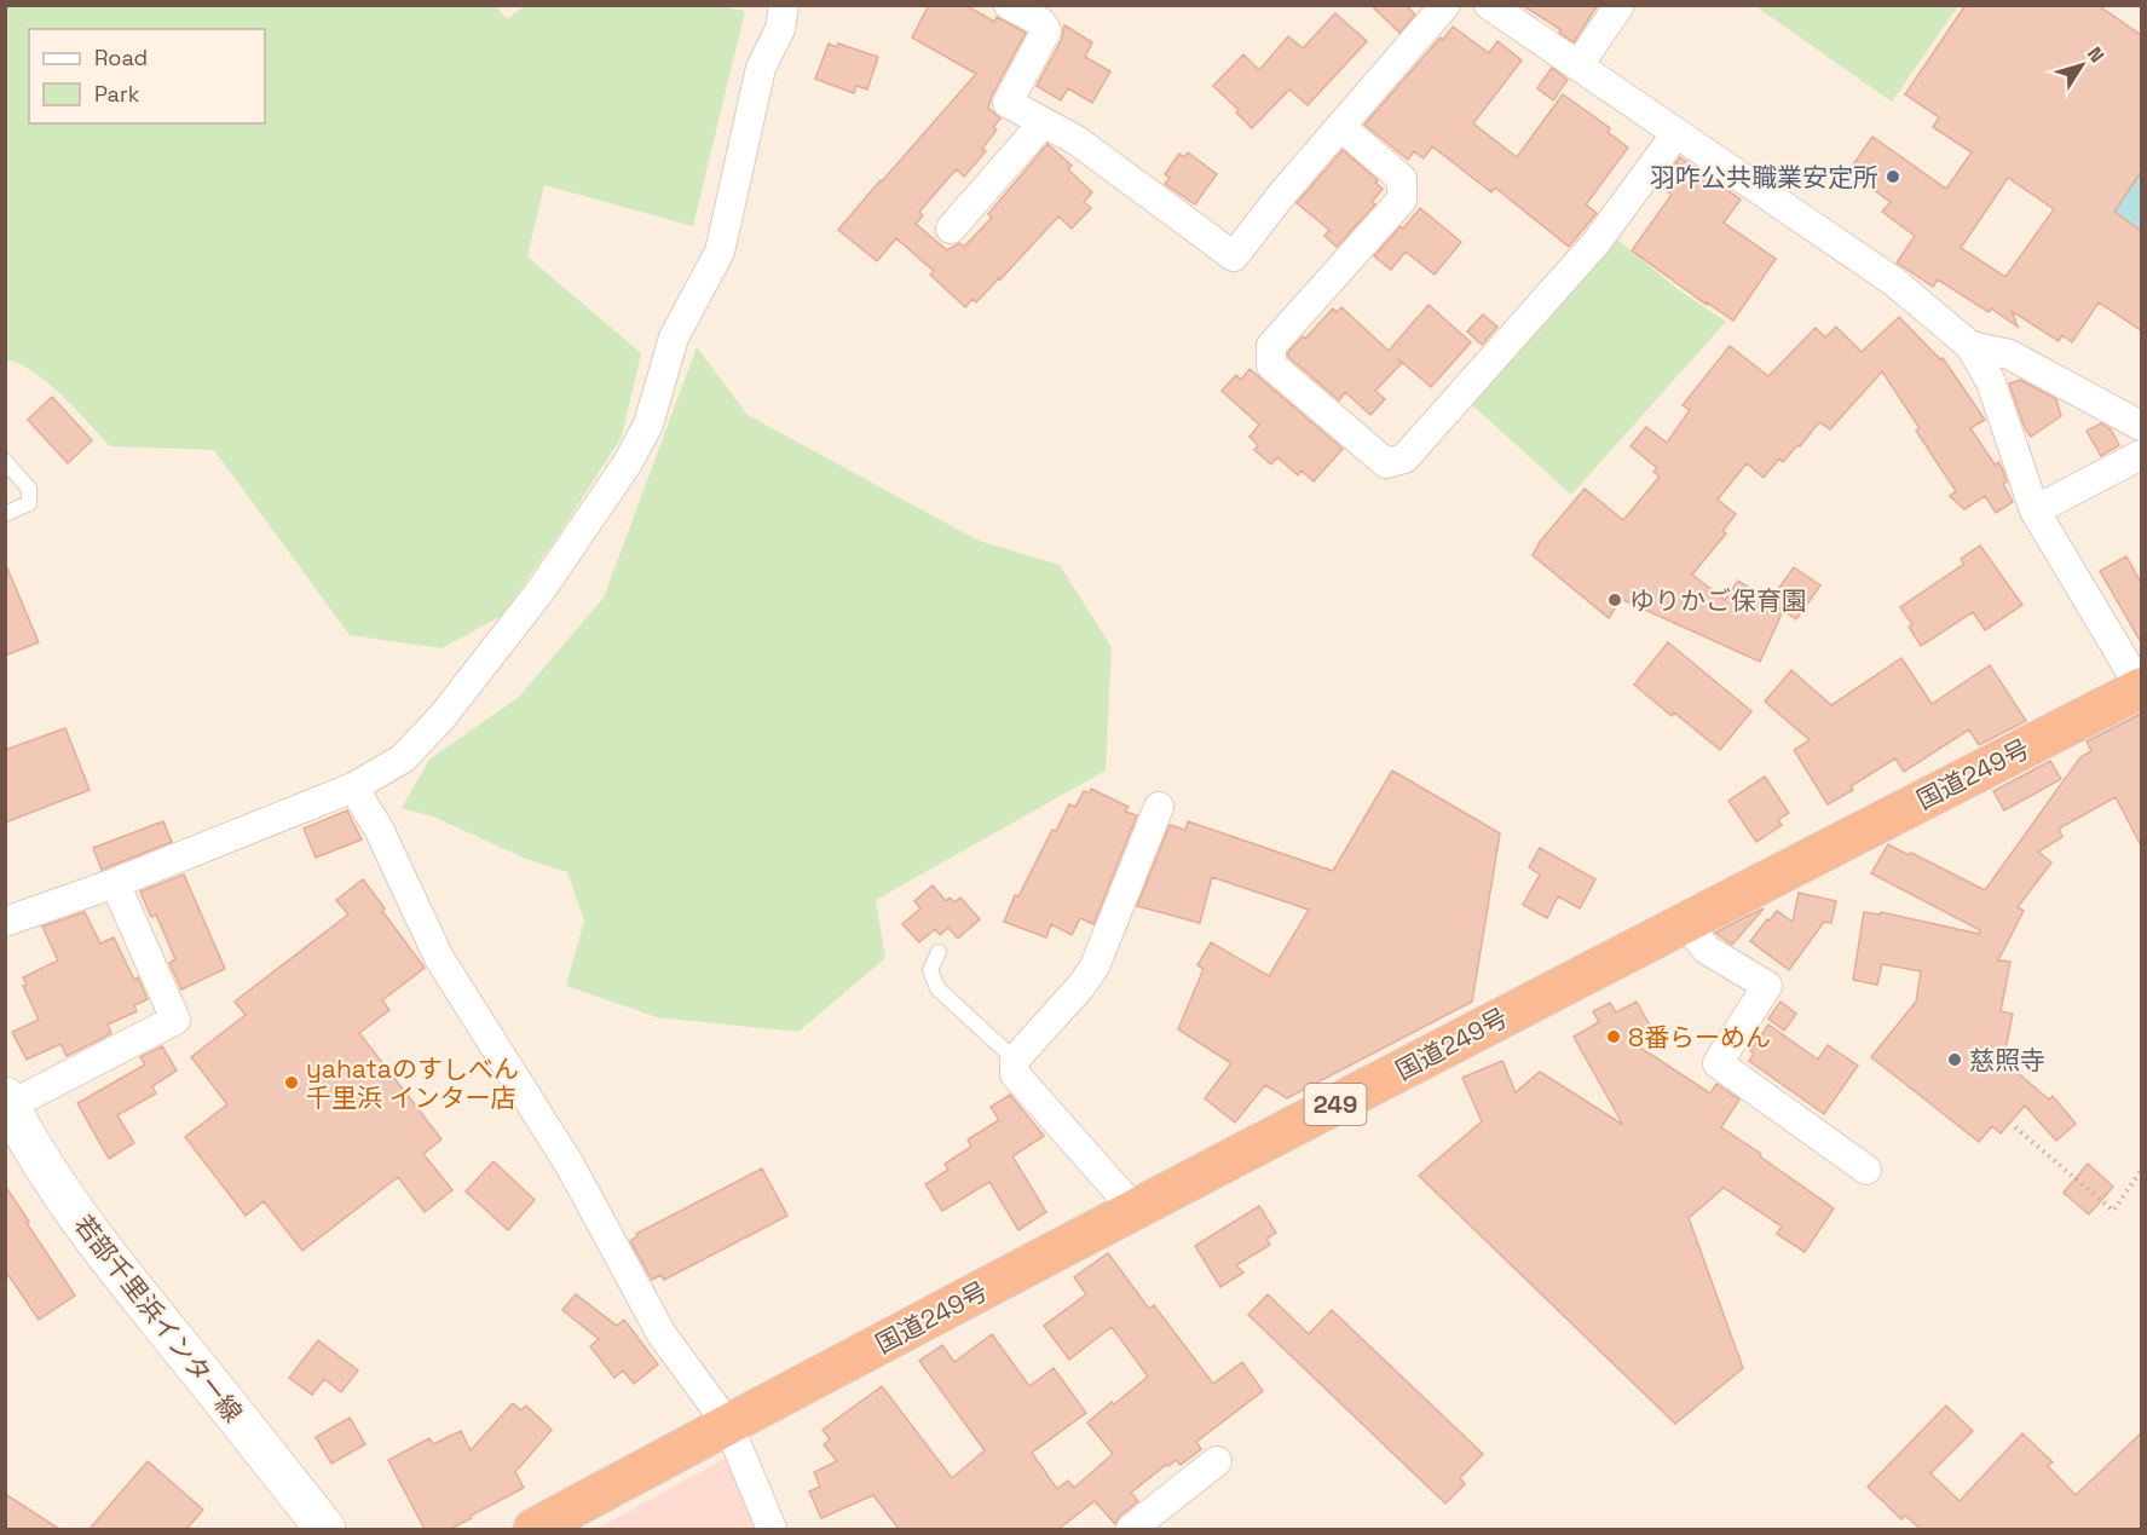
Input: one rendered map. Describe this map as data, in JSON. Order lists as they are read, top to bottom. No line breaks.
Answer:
{"streets":{"highway":["国道249号","249"],"main road":["若部千里浜インター線"]},"places":["羽咋公共職業安定所","ゆりかご保育園","8番らーめん","慈照寺","yahataのすしべん 千里浜 インター店"],"legend":["Road","Park"],"north":"top right"}
